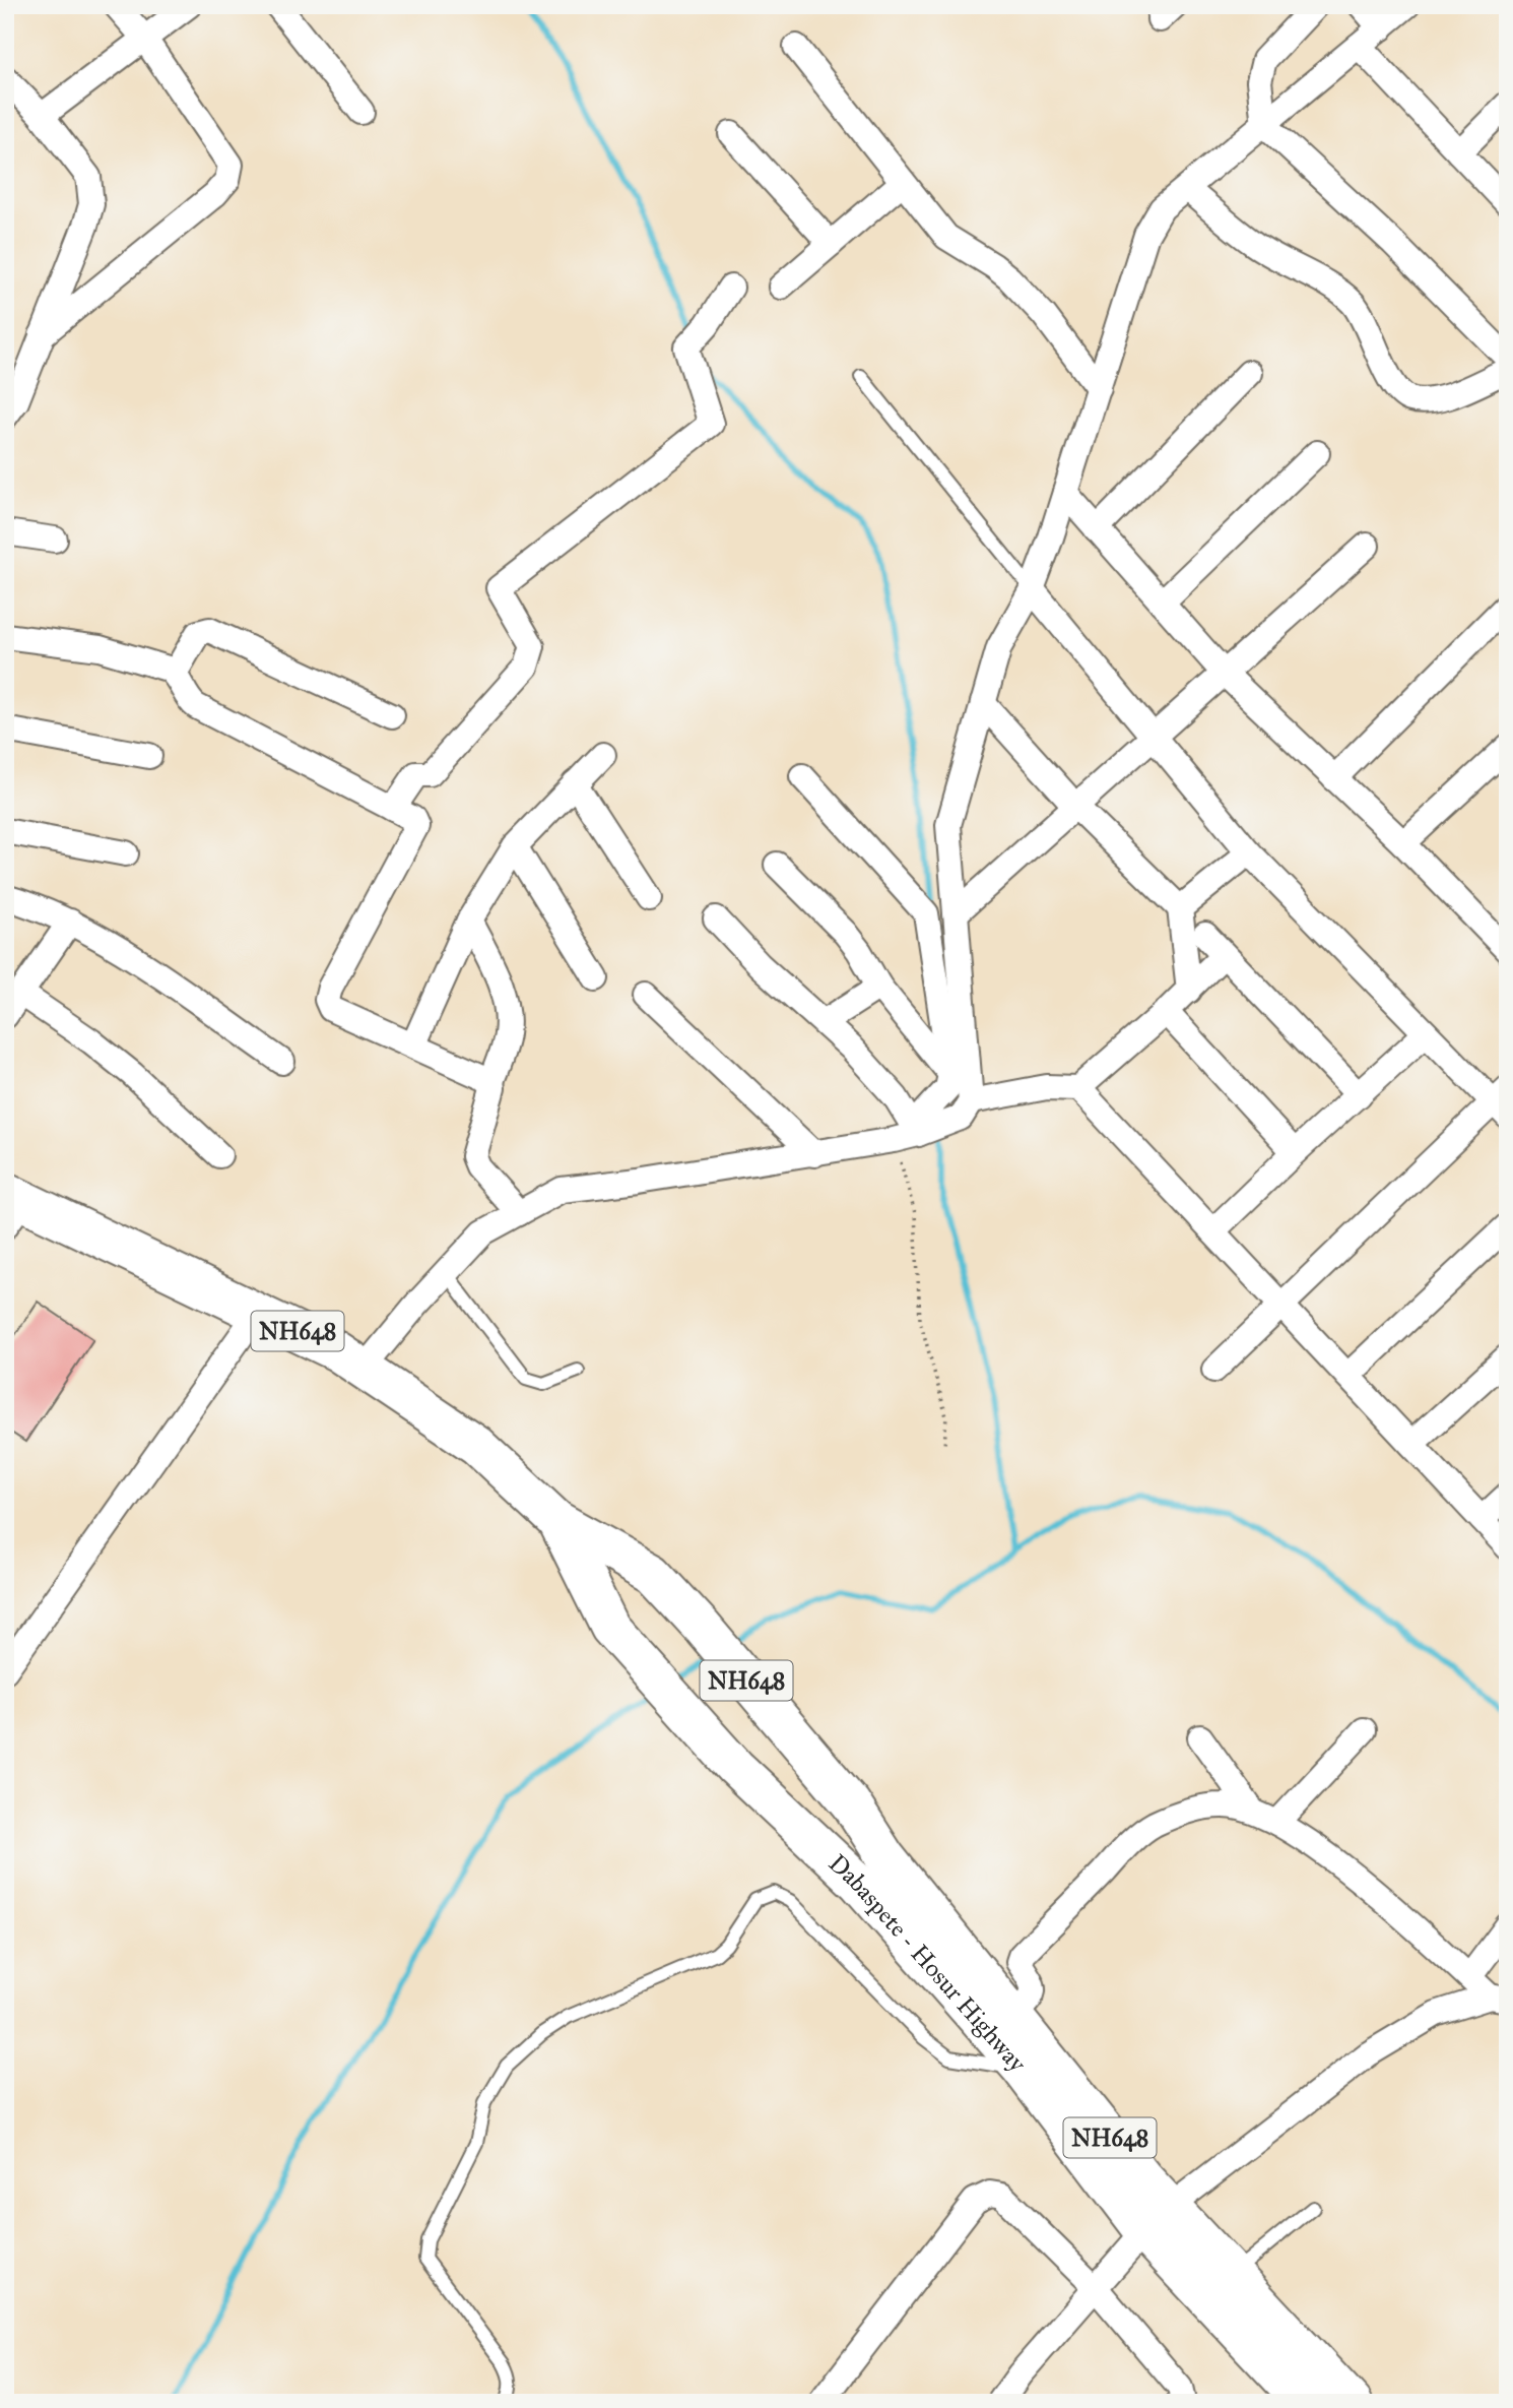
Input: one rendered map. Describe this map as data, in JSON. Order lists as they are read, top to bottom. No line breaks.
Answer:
{"streets":{"highway":["NH648","Dabaspete - Hosur Highway"]},"crossings":[["NH648","Dabaspete - Hosur Highway"]]}
